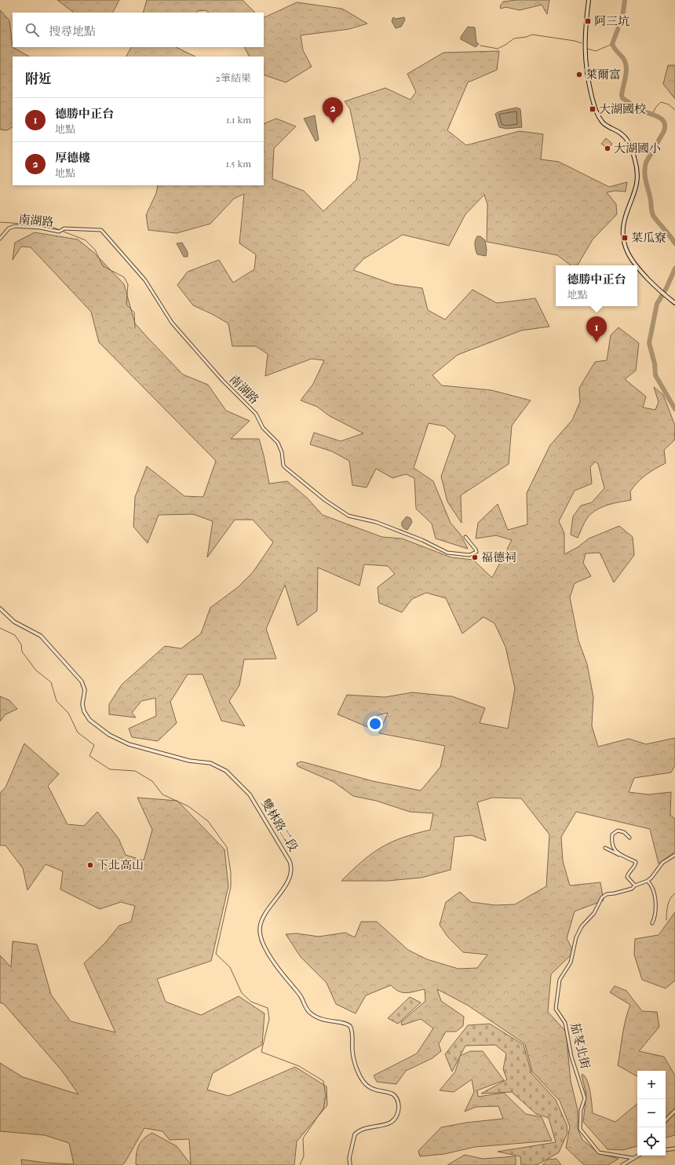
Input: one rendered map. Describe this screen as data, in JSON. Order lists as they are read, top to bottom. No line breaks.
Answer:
{"streets":{"street":["南湖路","雙林路二段","茄苳北街"]},"places":{"transit":["阿三坑","大湖國校","菜瓜寮"],"other":["萊爾富","大湖國小","福德祠","下北高山"]},"page":{"search":"搜尋地點","heading":["附近","2筆結果"],"pins":["2","1"],"list":[{"mark":"1","name":"德勝中正台","note":"地點","value":"1.1 km"},{"mark":"2","name":"厚德樓","note":"地點","value":"1.5 km"}],"popup":["德勝中正台","地點"],"map_buttons":["+","−"]}}
